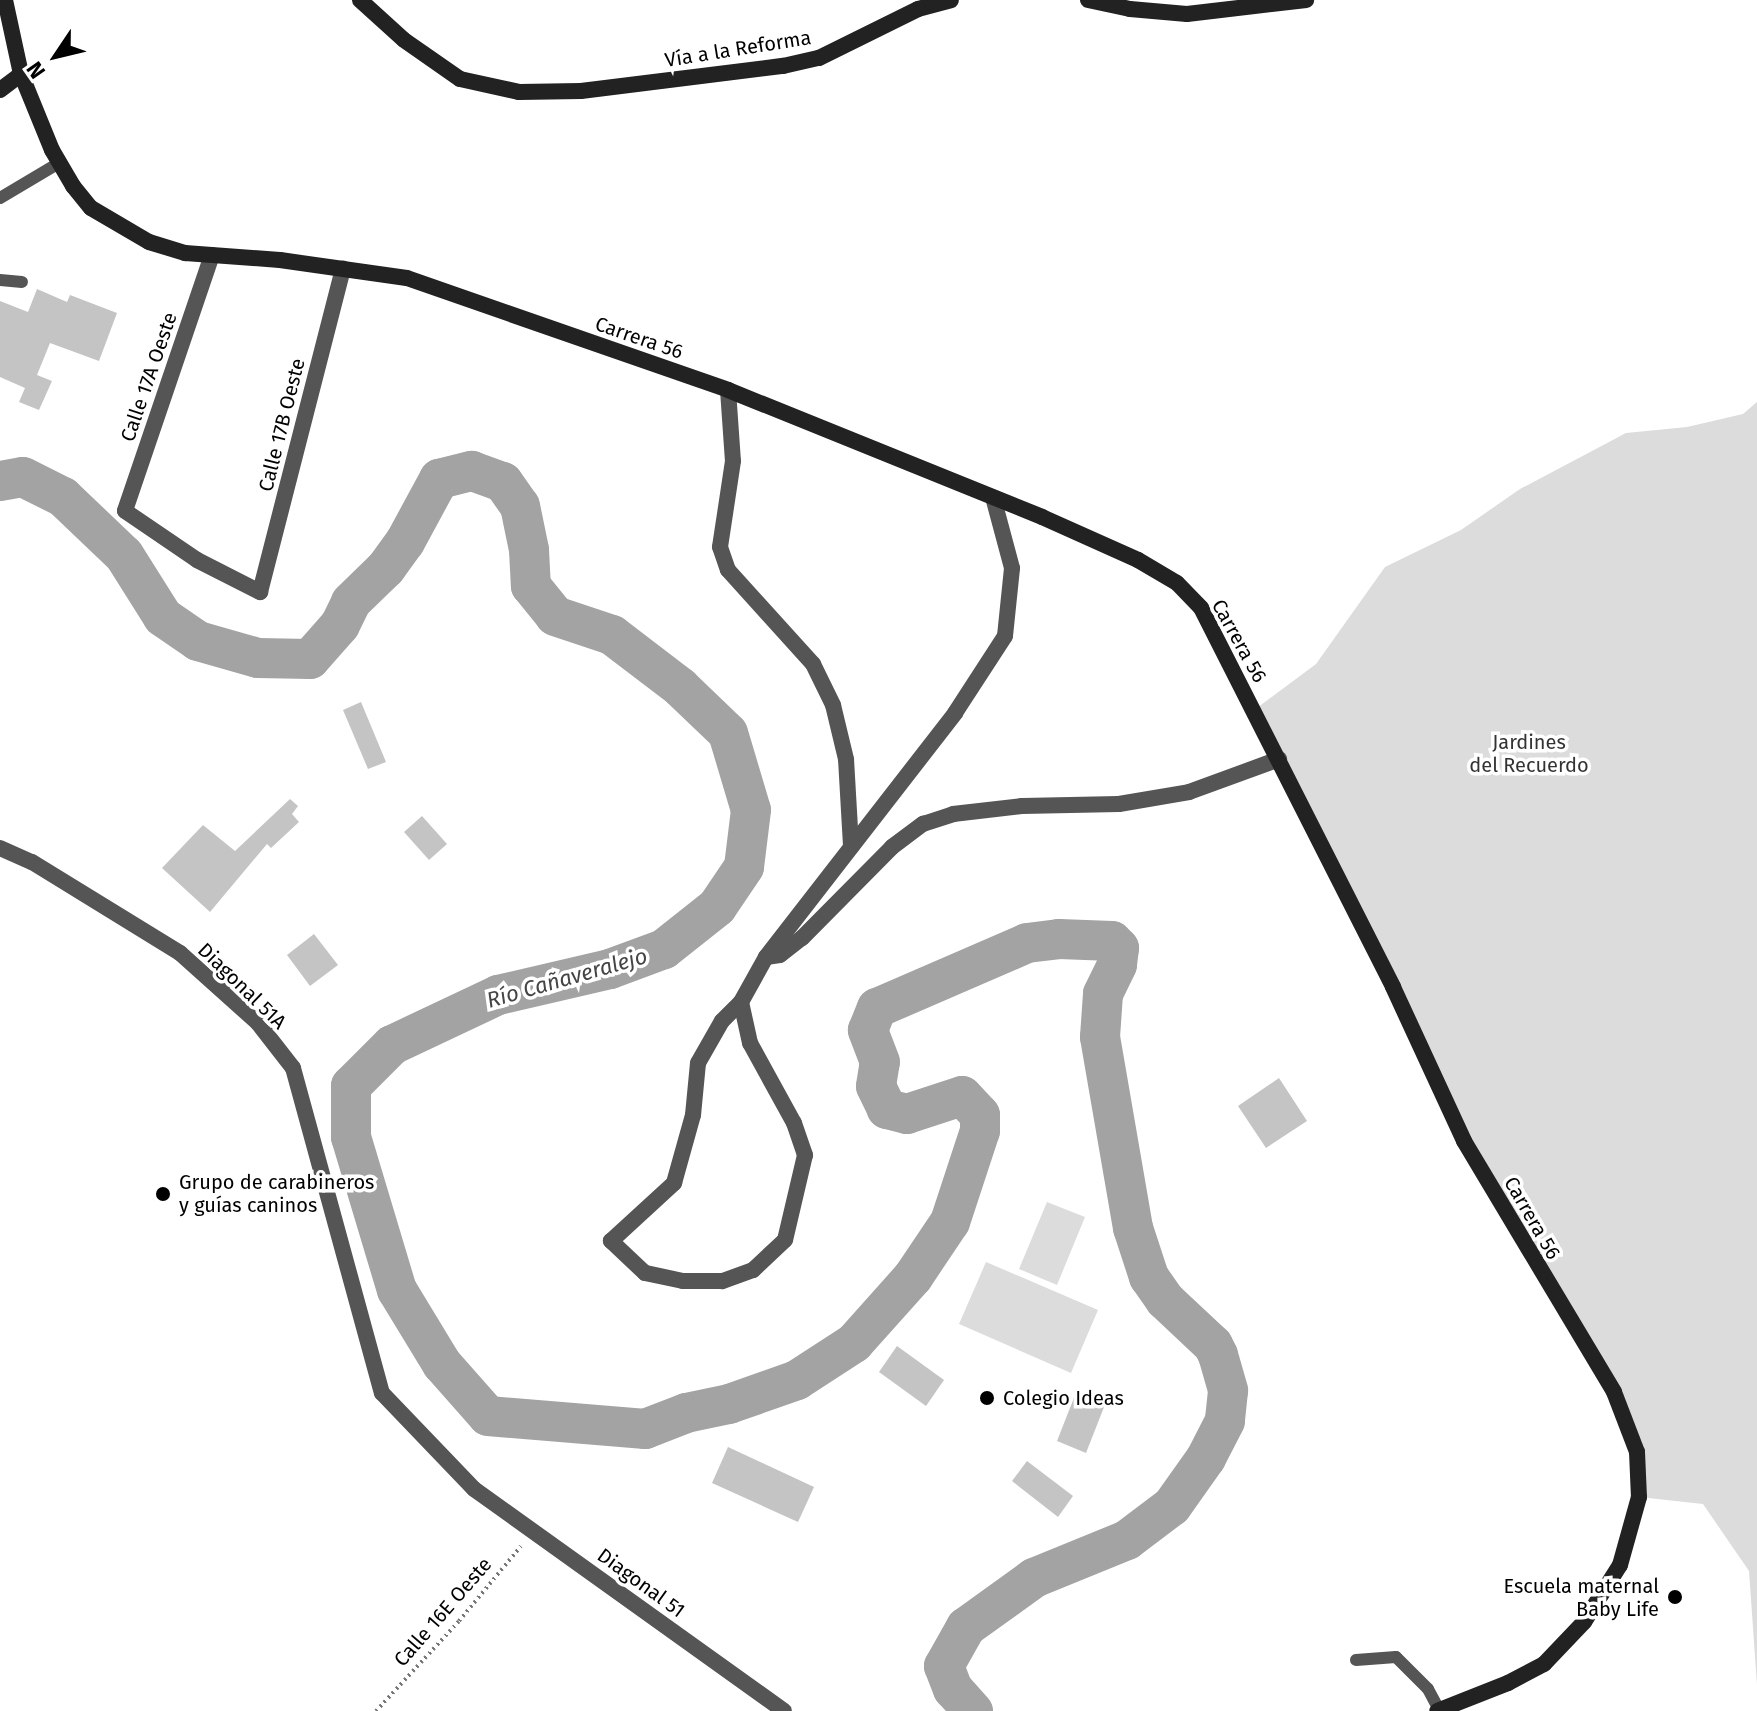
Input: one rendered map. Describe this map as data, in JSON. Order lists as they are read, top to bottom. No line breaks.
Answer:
{"streets":{"street":["Vía a la Reforma","Carrera 56","Calle 17A Oeste","Calle 17B Oeste","Diagonal 51A","Diagonal 51"],"path":["Calle 16E Oeste"]},"crossings":[["Carrera 56","Calle 17A Oeste"],["Carrera 56","Calle 17B Oeste"],["Calle 17A Oeste","Calle 17B Oeste"],["Diagonal 51A","Diagonal 51"],["Diagonal 51","Calle 16E Oeste"]],"water":["Río Cañaveralejo"],"parks":["Jardines del Recuerdo"],"places":["Grupo de carabineros y guías caninos","Colegio Ideas","Escuela maternal Baby Life"],"north":"bottom left"}
